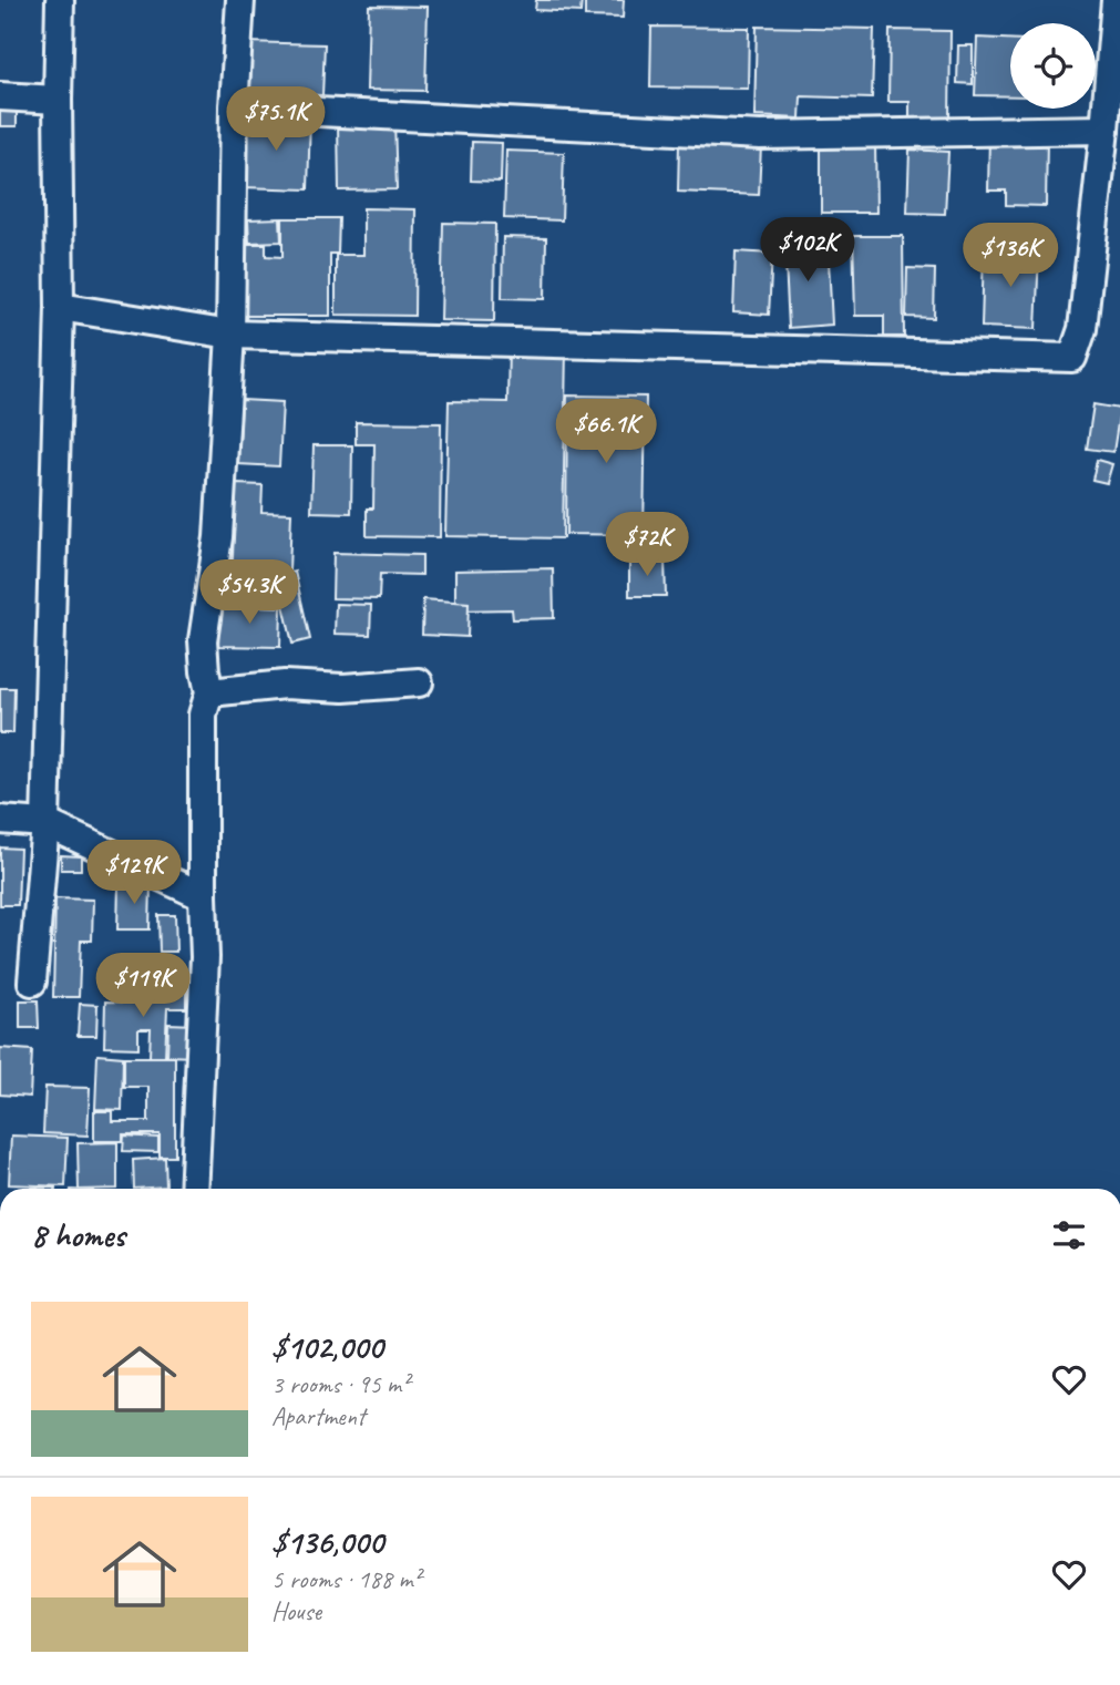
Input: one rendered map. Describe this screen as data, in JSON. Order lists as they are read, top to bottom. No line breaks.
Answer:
{"page":{"price":["$75.1K","$102K","$136K","$66.1K","$72K","$54.3K","$129K","$119K"],"heading":"8 homes","list":[{"name":"$102,000","note":"3 rooms · 95 m² · Apartment"},{"name":"$136,000","note":"5 rooms · 188 m² · House"}]}}
